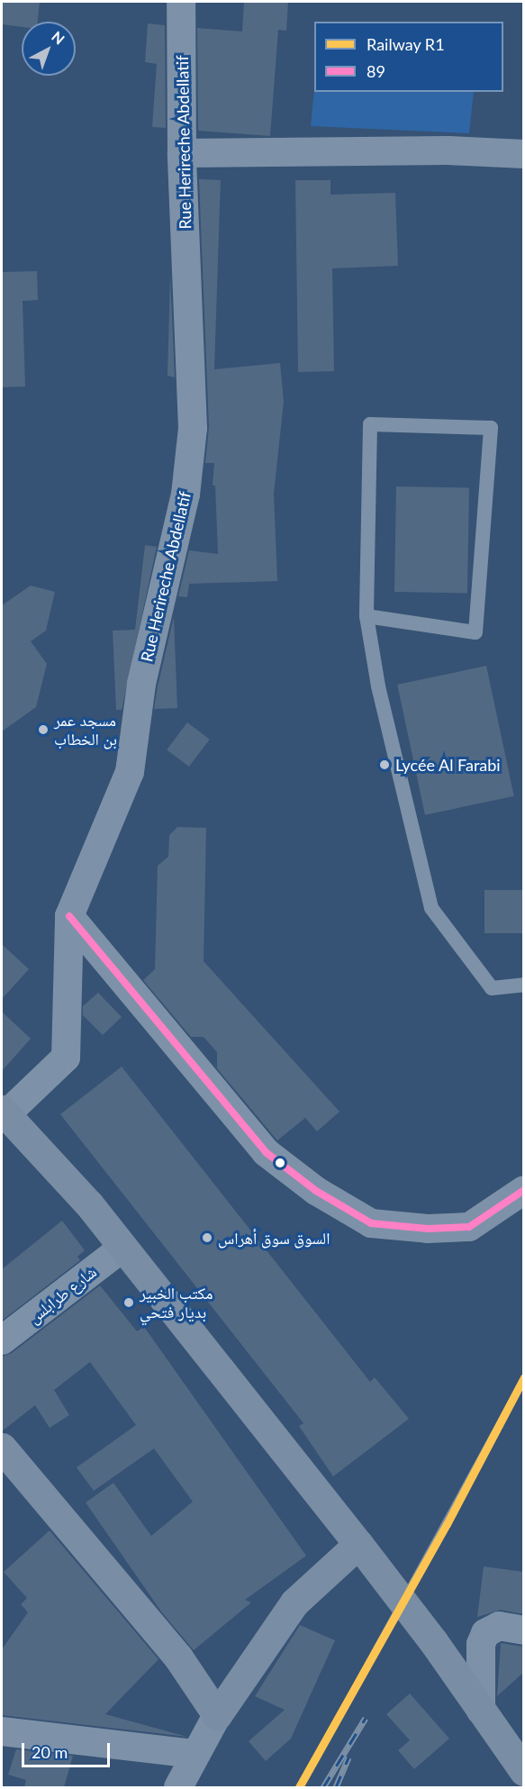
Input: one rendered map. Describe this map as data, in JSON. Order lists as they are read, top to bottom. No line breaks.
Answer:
{"streets":{"street":["Rue Herireche Abdellatif","شارع طرابلس"]},"places":["مسجد عمر بن الخطاب","Lycée Al Farabi","السوق سوق أهراس","مكتب الخبير بديار فتحي"],"lines":["transit line 89","rail line R1"],"legend":["Railway R1","89"],"scale_bar":"20 m","north":"top right"}
